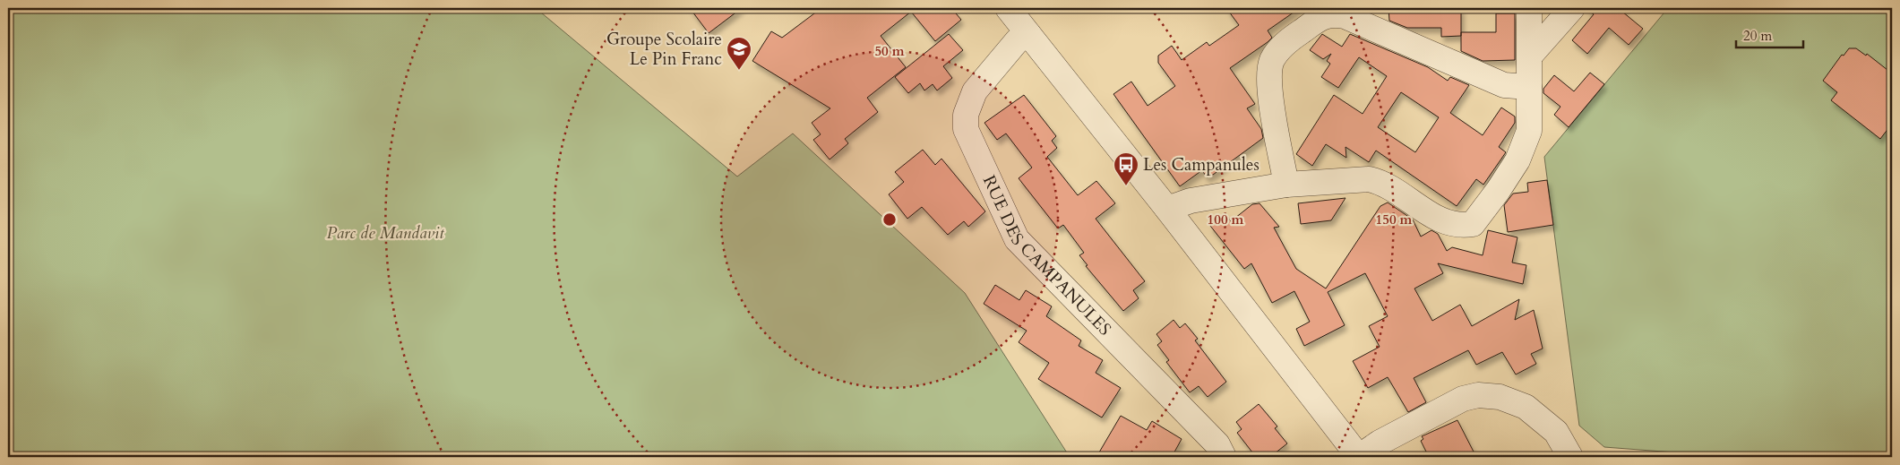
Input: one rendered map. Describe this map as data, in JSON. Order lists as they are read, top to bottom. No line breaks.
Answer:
{"streets":{"street":["RUE DES CAMPANULES"]},"parks":["Parc de Mandavit"],"places":{"school or university":["Groupe Scolaire Le Pin Franc"],"bus stop":["Les Campanules"]},"scale_bar":"20 m","rings":["50 m","100 m","150 m"]}
